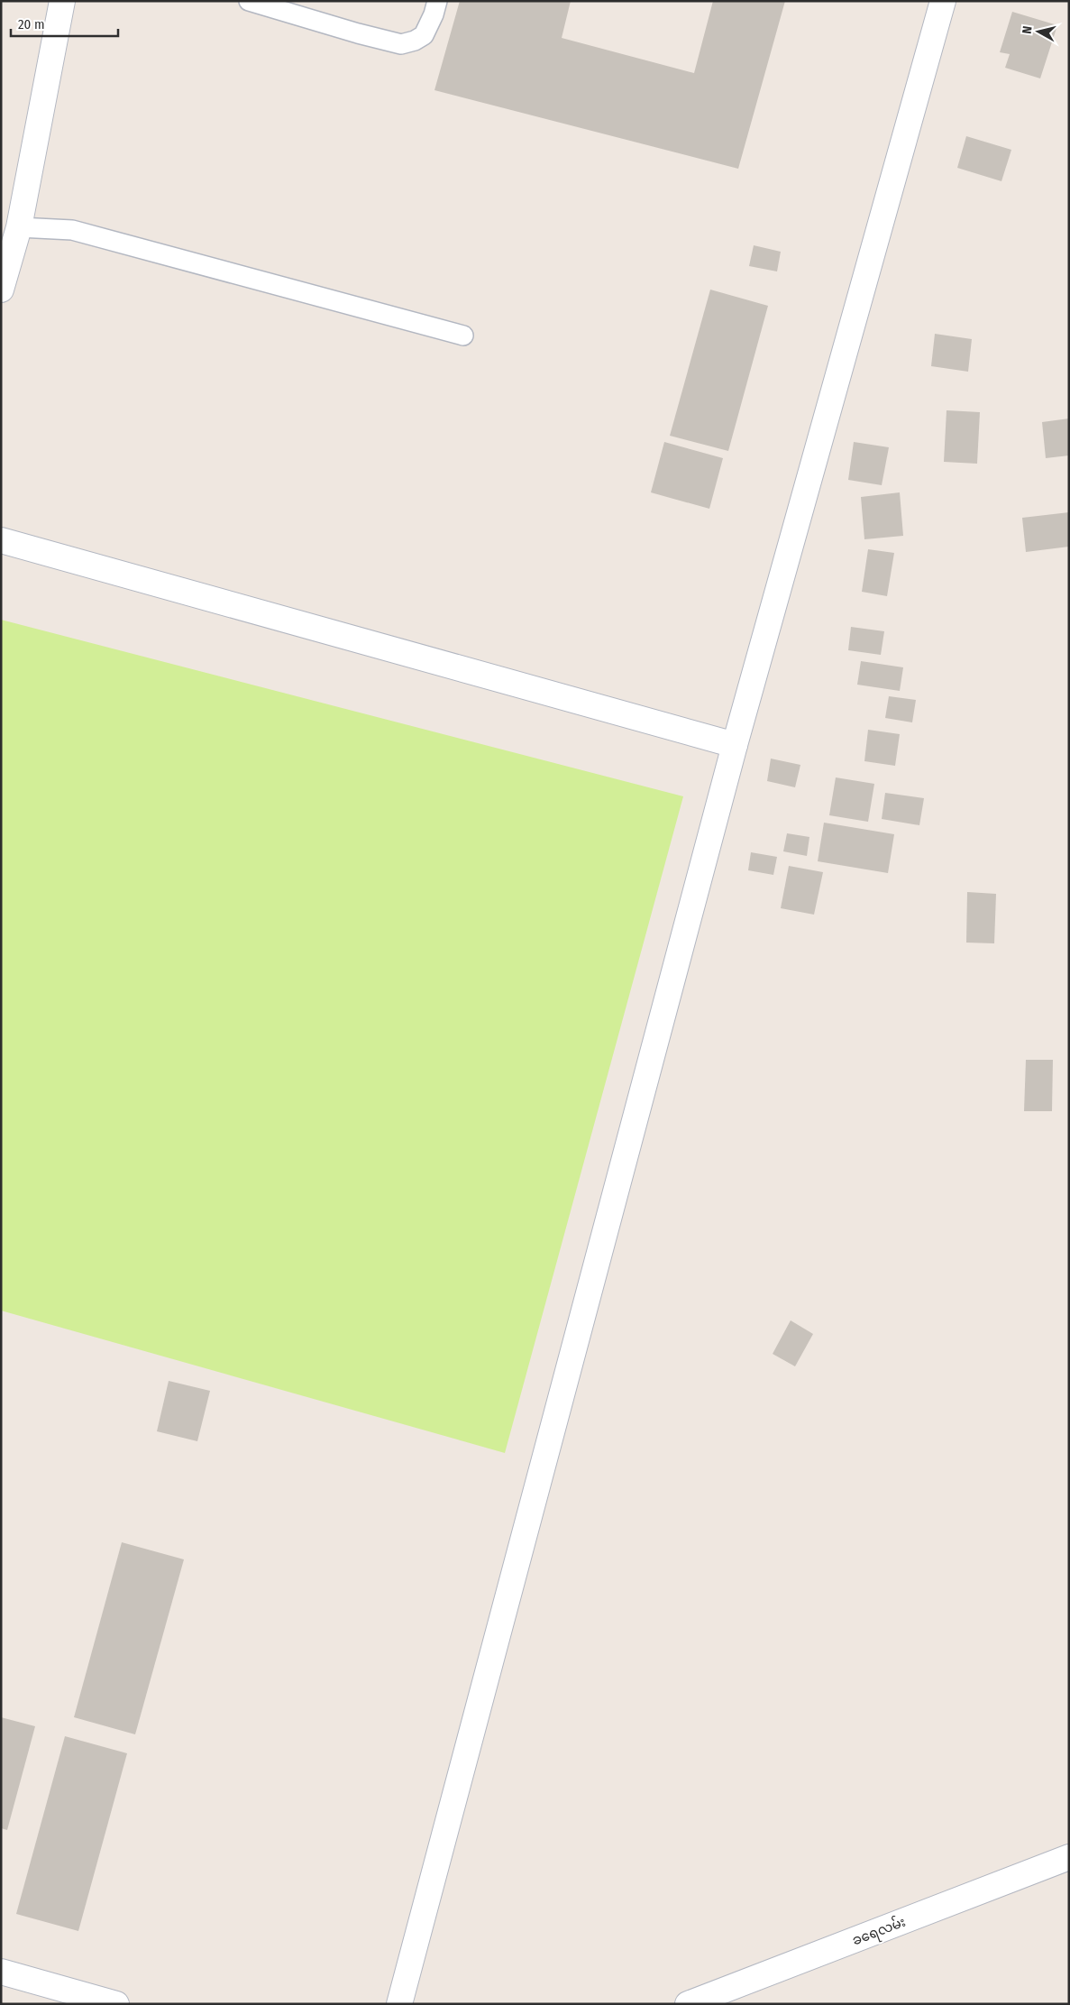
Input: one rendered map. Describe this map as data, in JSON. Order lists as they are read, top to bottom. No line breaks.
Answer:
{"streets":{"street":["ခရေလမ်း"]},"scale_bar":"20 m","north":"left"}
